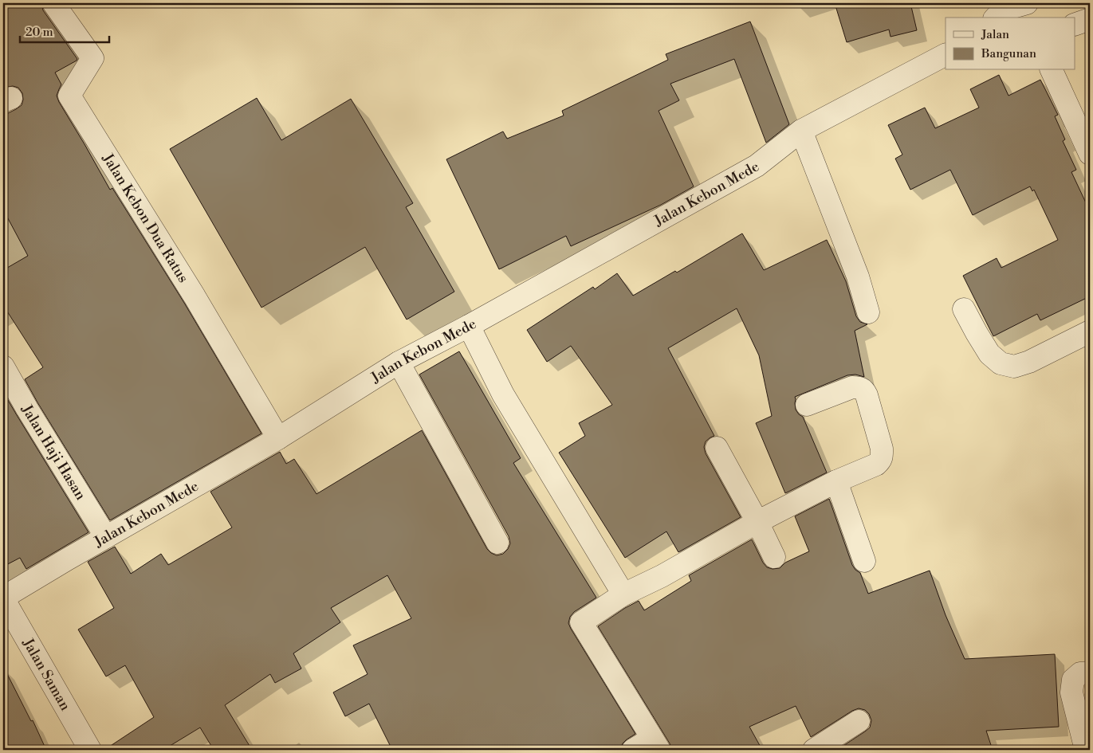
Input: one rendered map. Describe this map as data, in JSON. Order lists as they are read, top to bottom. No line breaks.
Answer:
{"streets":{"street":["Jalan Kebon Mede","Jalan Kebon Dua Ratus","Jalan Haji Hasan","Jalan Saman"]},"crossings":[["Jalan Kebon Mede","Jalan Kebon Dua Ratus"],["Jalan Kebon Mede","Jalan Haji Hasan"],["Jalan Kebon Mede","Jalan Saman"]],"legend":["Jalan","Bangunan"],"scale_bar":"20 m"}
